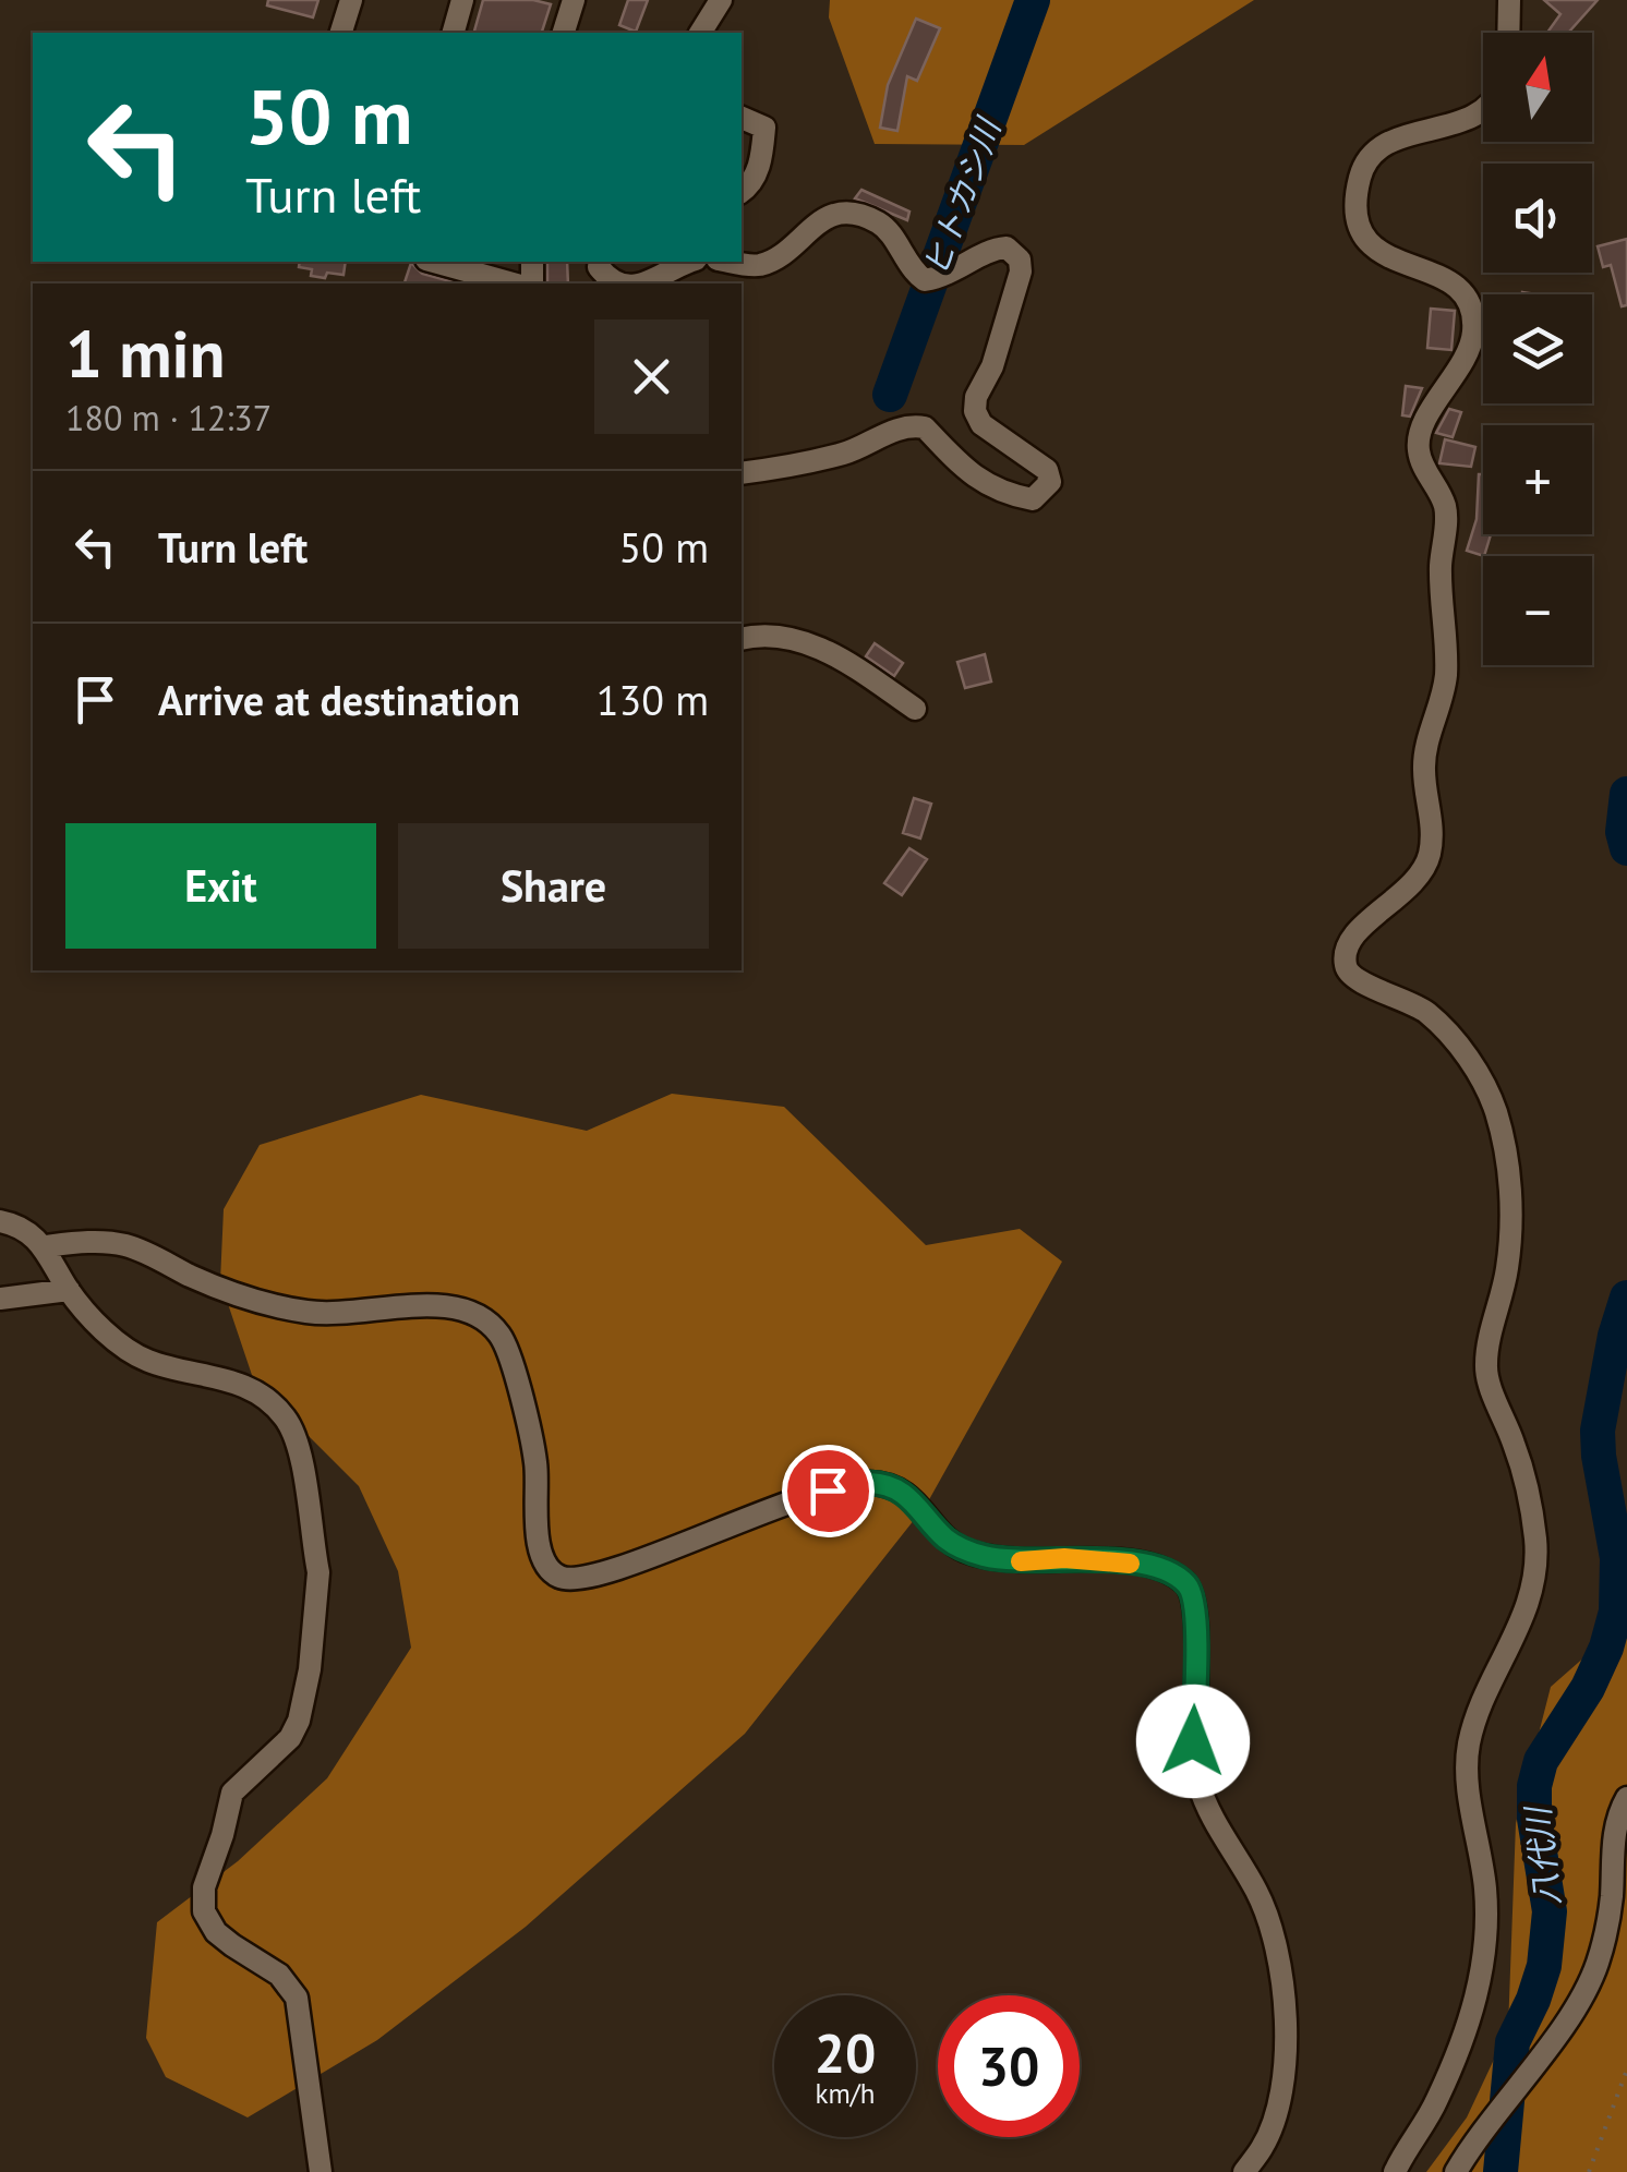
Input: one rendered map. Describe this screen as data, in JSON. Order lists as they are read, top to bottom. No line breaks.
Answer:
{"water":["ヒトカシ川","八代川"],"north":"top","page":{"map_buttons":["+","−"],"turn":["50 m","Turn left"],"heading":["1 min","180 m · 12:37"],"list":[{"name":"Turn left","value":"50 m"},{"name":"Arrive at destination","value":"130 m"}],"buttons":["Exit","Share"],"speed":"20 km/h","limit":"30"}}
